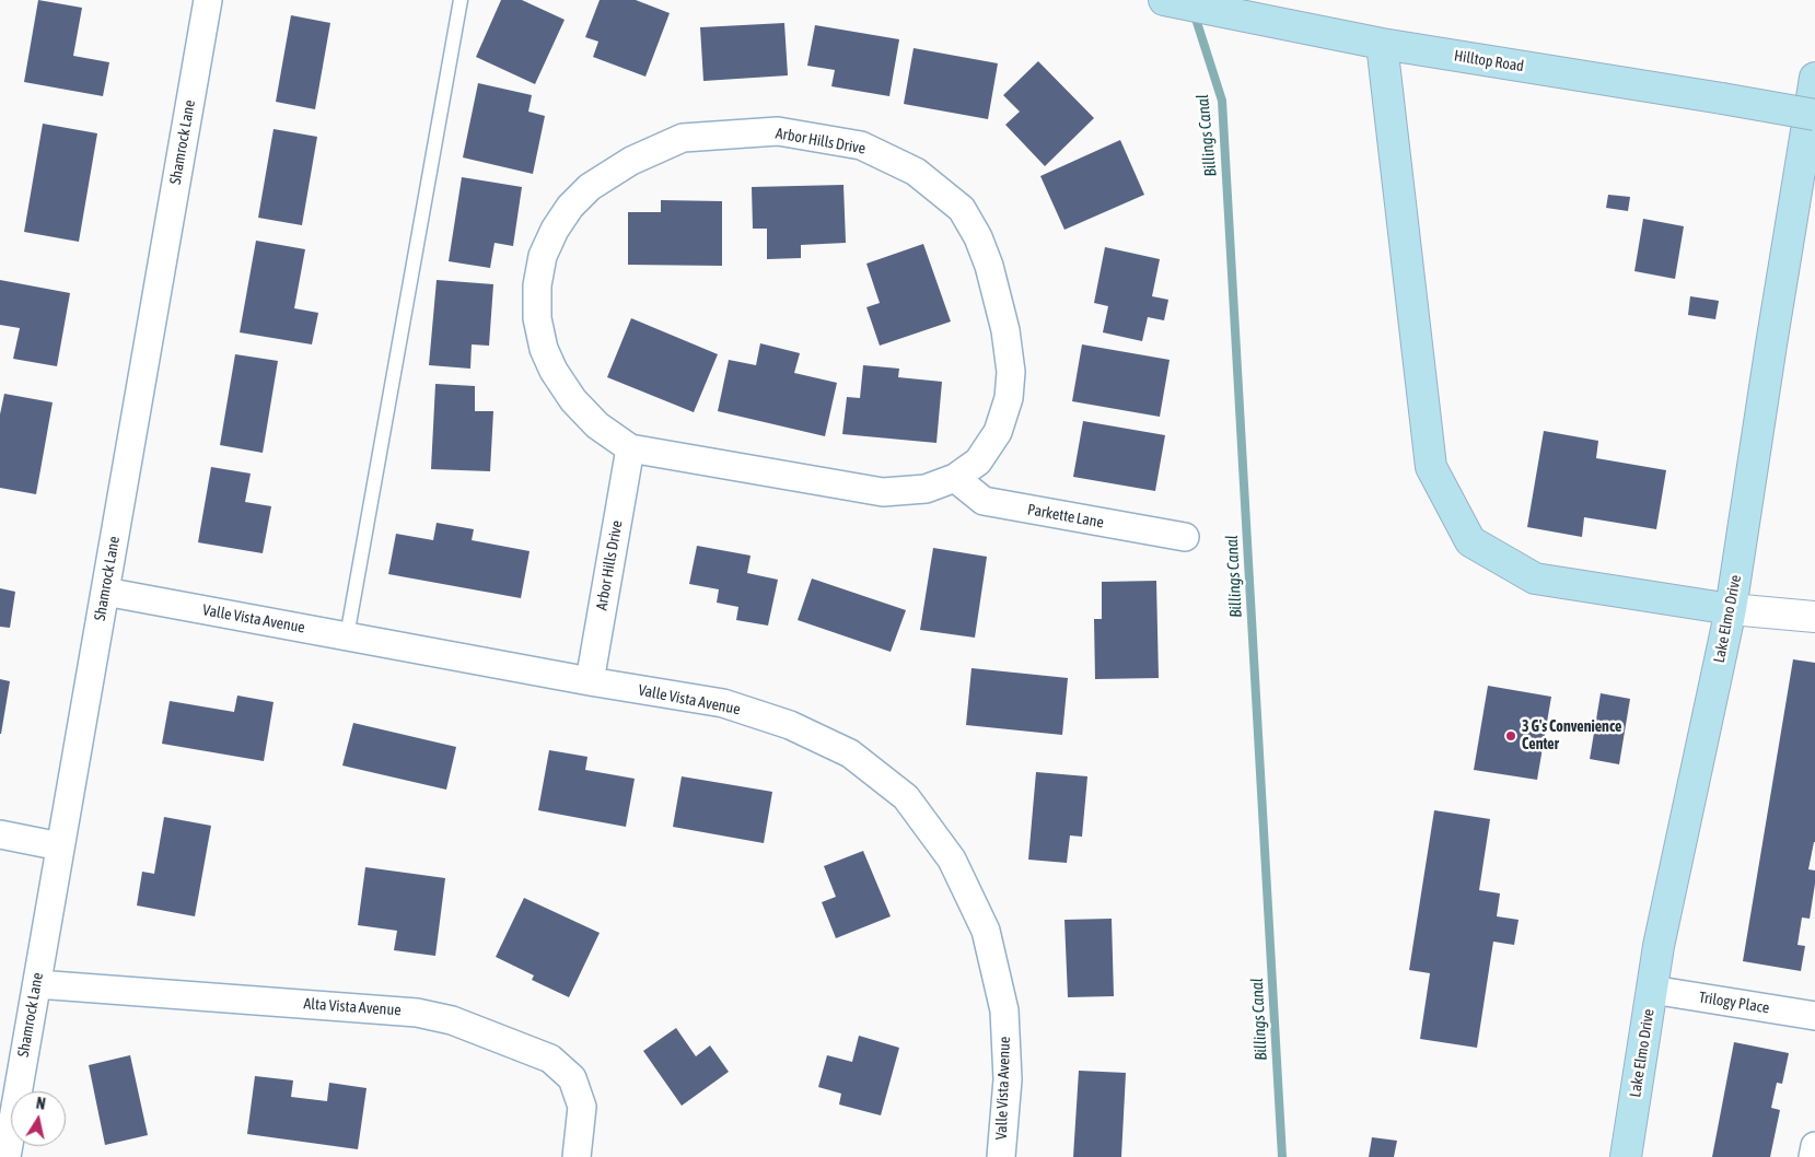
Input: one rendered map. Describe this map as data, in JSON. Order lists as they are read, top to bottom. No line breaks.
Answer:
{"streets":{"main road":["Hilltop Road","Lake Elmo Drive"],"street":["Arbor Hills Drive","Shamrock Lane","Parkette Lane","Valle Vista Avenue","Trilogy Place","Alta Vista Avenue"]},"crossings":[["Arbor Hills Drive","Parkette Lane"],["Arbor Hills Drive","Valle Vista Avenue"],["Shamrock Lane","Valle Vista Avenue"],["Shamrock Lane","Alta Vista Avenue"],["Lake Elmo Drive","Trilogy Place"]],"water":["Billings Canal"],"places":["3 G's Convenience Center"],"north":"top"}
